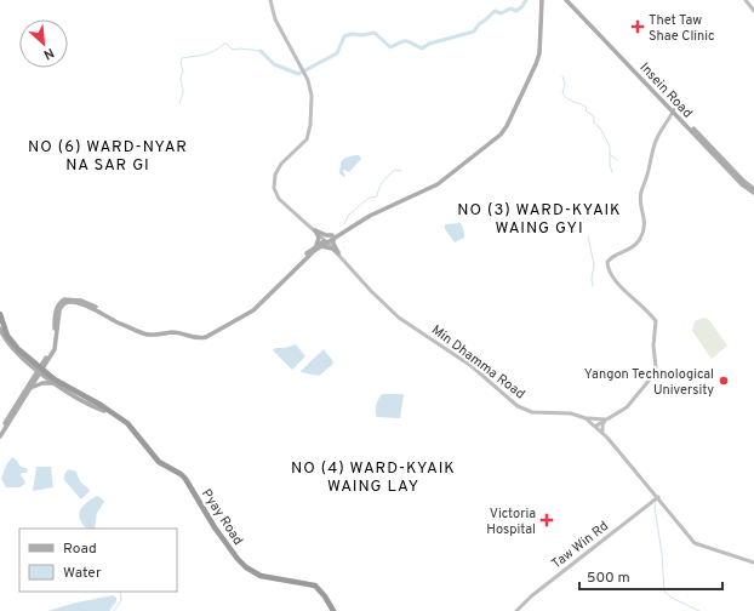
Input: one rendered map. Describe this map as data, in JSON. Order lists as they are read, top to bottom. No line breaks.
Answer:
{"streets":{"highway":["Pyay Road"],"main road":["Insein Road","Min Dhamma Road","Taw Win Rd"]},"crossings":[["Min Dhamma Road","Taw Win Rd"]],"districts":["NO (6) WARD-NYAR NA SAR GI","NO (3) WARD-KYAIK WAING GYI","NO (4) WARD-KYAIK WAING LAY"],"places":{"health":["Thet Taw Shae Clinic","Victoria Hospital"],"other":["Yangon Technological University"]},"legend":["Road","Water"],"scale_bar":"500 m","north":"bottom right"}
